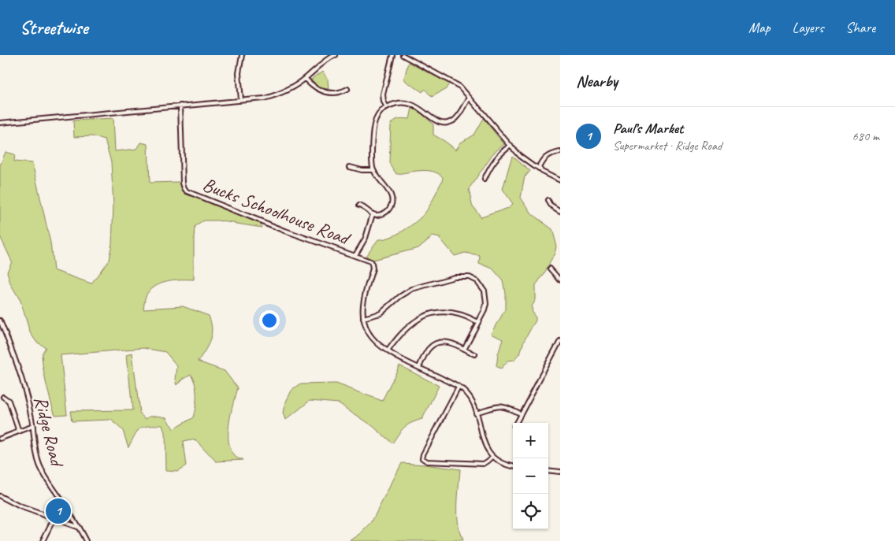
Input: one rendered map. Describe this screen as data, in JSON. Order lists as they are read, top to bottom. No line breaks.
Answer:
{"streets":{"street":["Bucks Schoolhouse Road","Ridge Road"]},"page":{"header":"Streetwise","nav":["Map","Layers","Share"],"heading":"Nearby","list":[{"mark":"1","name":"Paul’s Market","note":"Supermarket · Ridge Road","value":"680 m"}],"map_buttons":["+","−"],"pins":"1"}}
